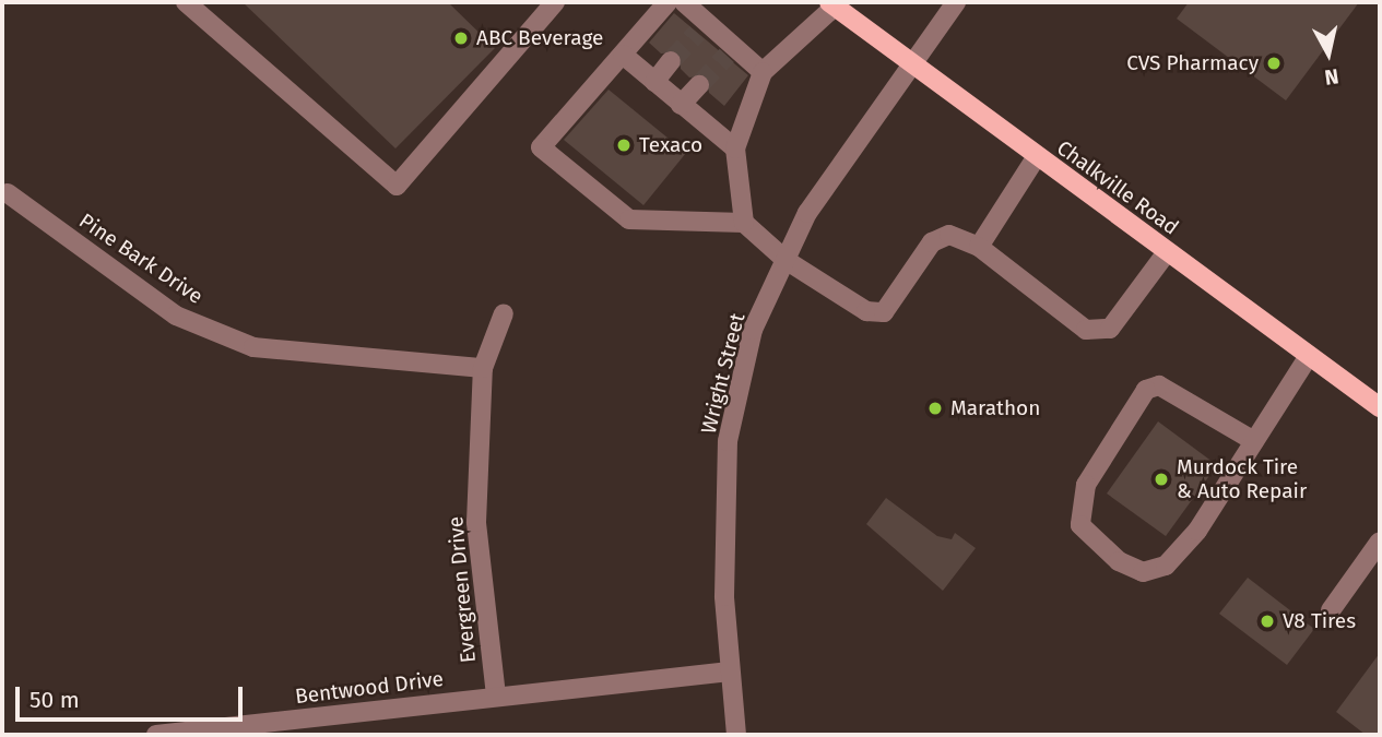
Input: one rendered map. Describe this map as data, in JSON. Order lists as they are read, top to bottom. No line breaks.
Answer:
{"streets":{"main road":["Chalkville Road"],"street":["Pine Bark Drive","Wright Street","Evergreen Drive","Bentwood Drive"]},"crossings":[["Chalkville Road","Wright Street"],["Pine Bark Drive","Evergreen Drive"],["Evergreen Drive","Bentwood Drive"]],"places":["ABC Beverage","CVS Pharmacy","Texaco","Marathon","Murdock Tire & Auto Repair","V8 Tires"],"scale_bar":"50 m","north":"bottom"}
